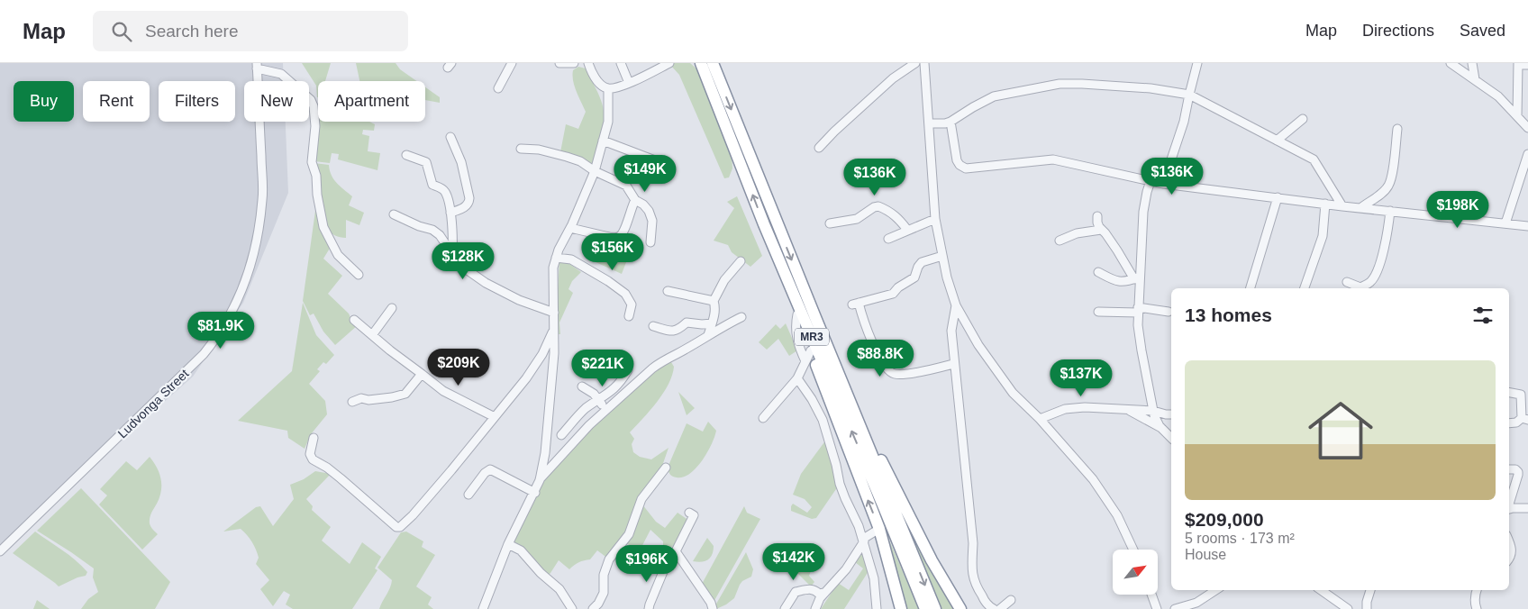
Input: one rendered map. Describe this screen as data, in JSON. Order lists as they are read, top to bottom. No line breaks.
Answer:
{"streets":{"highway":["MR3"],"street":["Ludvonga Street"]},"north":"top right","page":{"header":"Map","search":"Search here","nav":["Map","Directions","Saved"],"chip":["Buy","Rent","Filters","New","Apartment"],"price":["$149K","$136K","$136K","$198K","$156K","$128K","$81.9K","$88.8K","$209K","$221K","$137K","$142K","$196K"],"heading":"13 homes","list":[{"name":"$209,000","note":"5 rooms · 173 m² · House"}]}}
